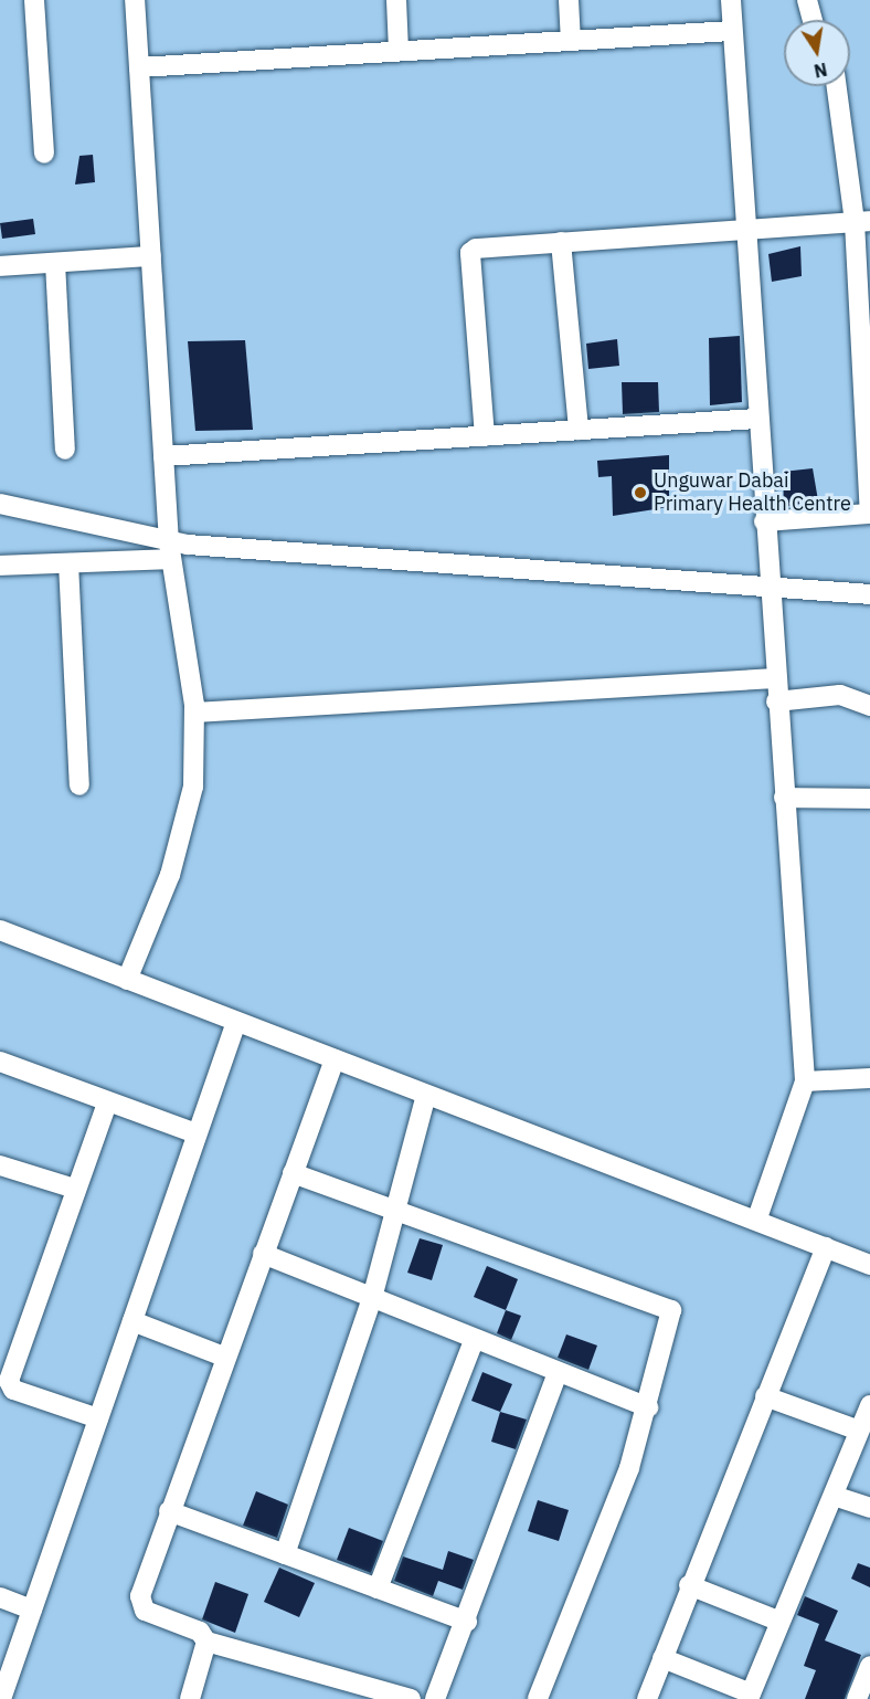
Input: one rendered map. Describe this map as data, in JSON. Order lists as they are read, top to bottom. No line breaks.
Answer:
{"places":["Unguwar Dabai Primary Health Centre"],"north":"bottom"}
